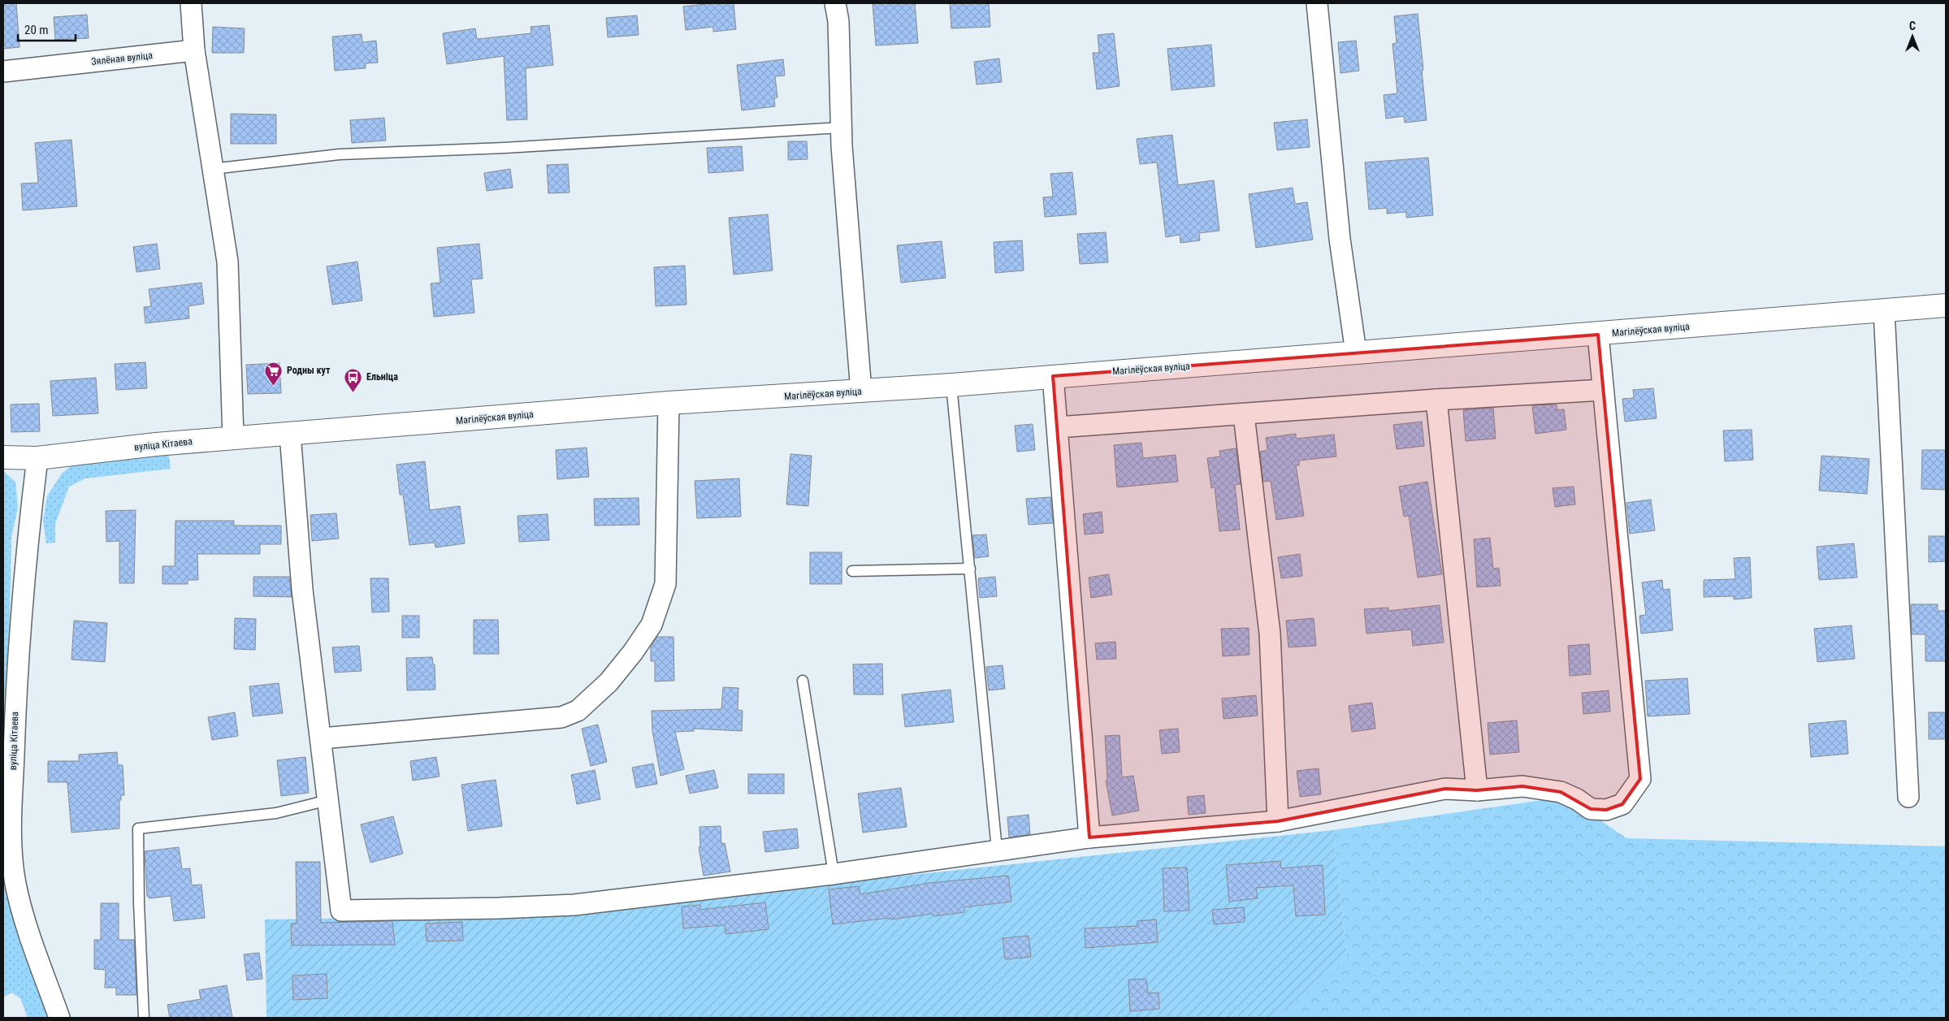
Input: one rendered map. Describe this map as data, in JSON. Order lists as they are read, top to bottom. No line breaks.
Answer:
{"streets":{"main road":["Магілёўская вуліца","вуліца Кітаева"],"street":["Зялёная вуліца"]},"crossings":[["Магілёўская вуліца","вуліца Кітаева"]],"places":{"supermarket":["Родны кут"],"bus stop":["Ельніца"]},"scale_bar":"20 m","north":"top"}
